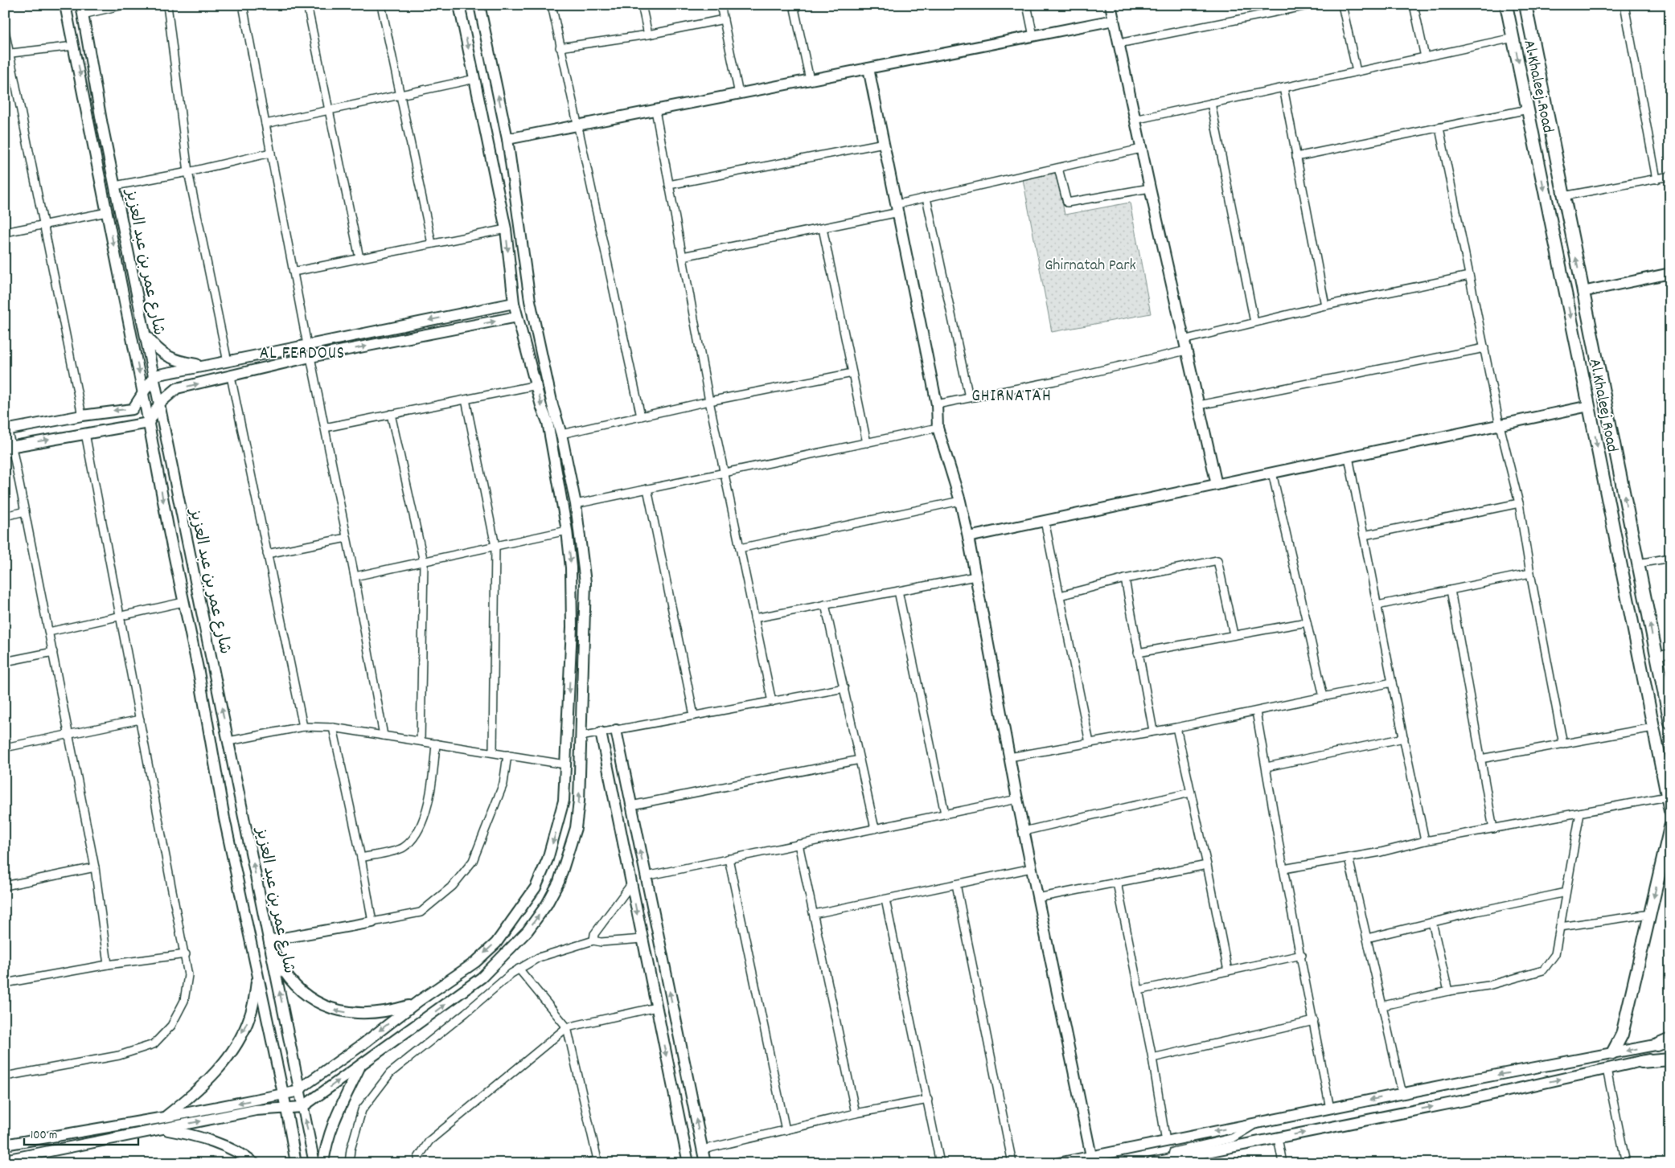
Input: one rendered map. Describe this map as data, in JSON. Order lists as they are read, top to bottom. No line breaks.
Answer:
{"streets":{"main road":["Al Khaleej Road"],"street":["شارع عمر بن عبد العزيز"]},"districts":["AL FERDOUS","GHIRNATAH"],"parks":["Ghirnatah Park"],"scale_bar":"100 m"}
